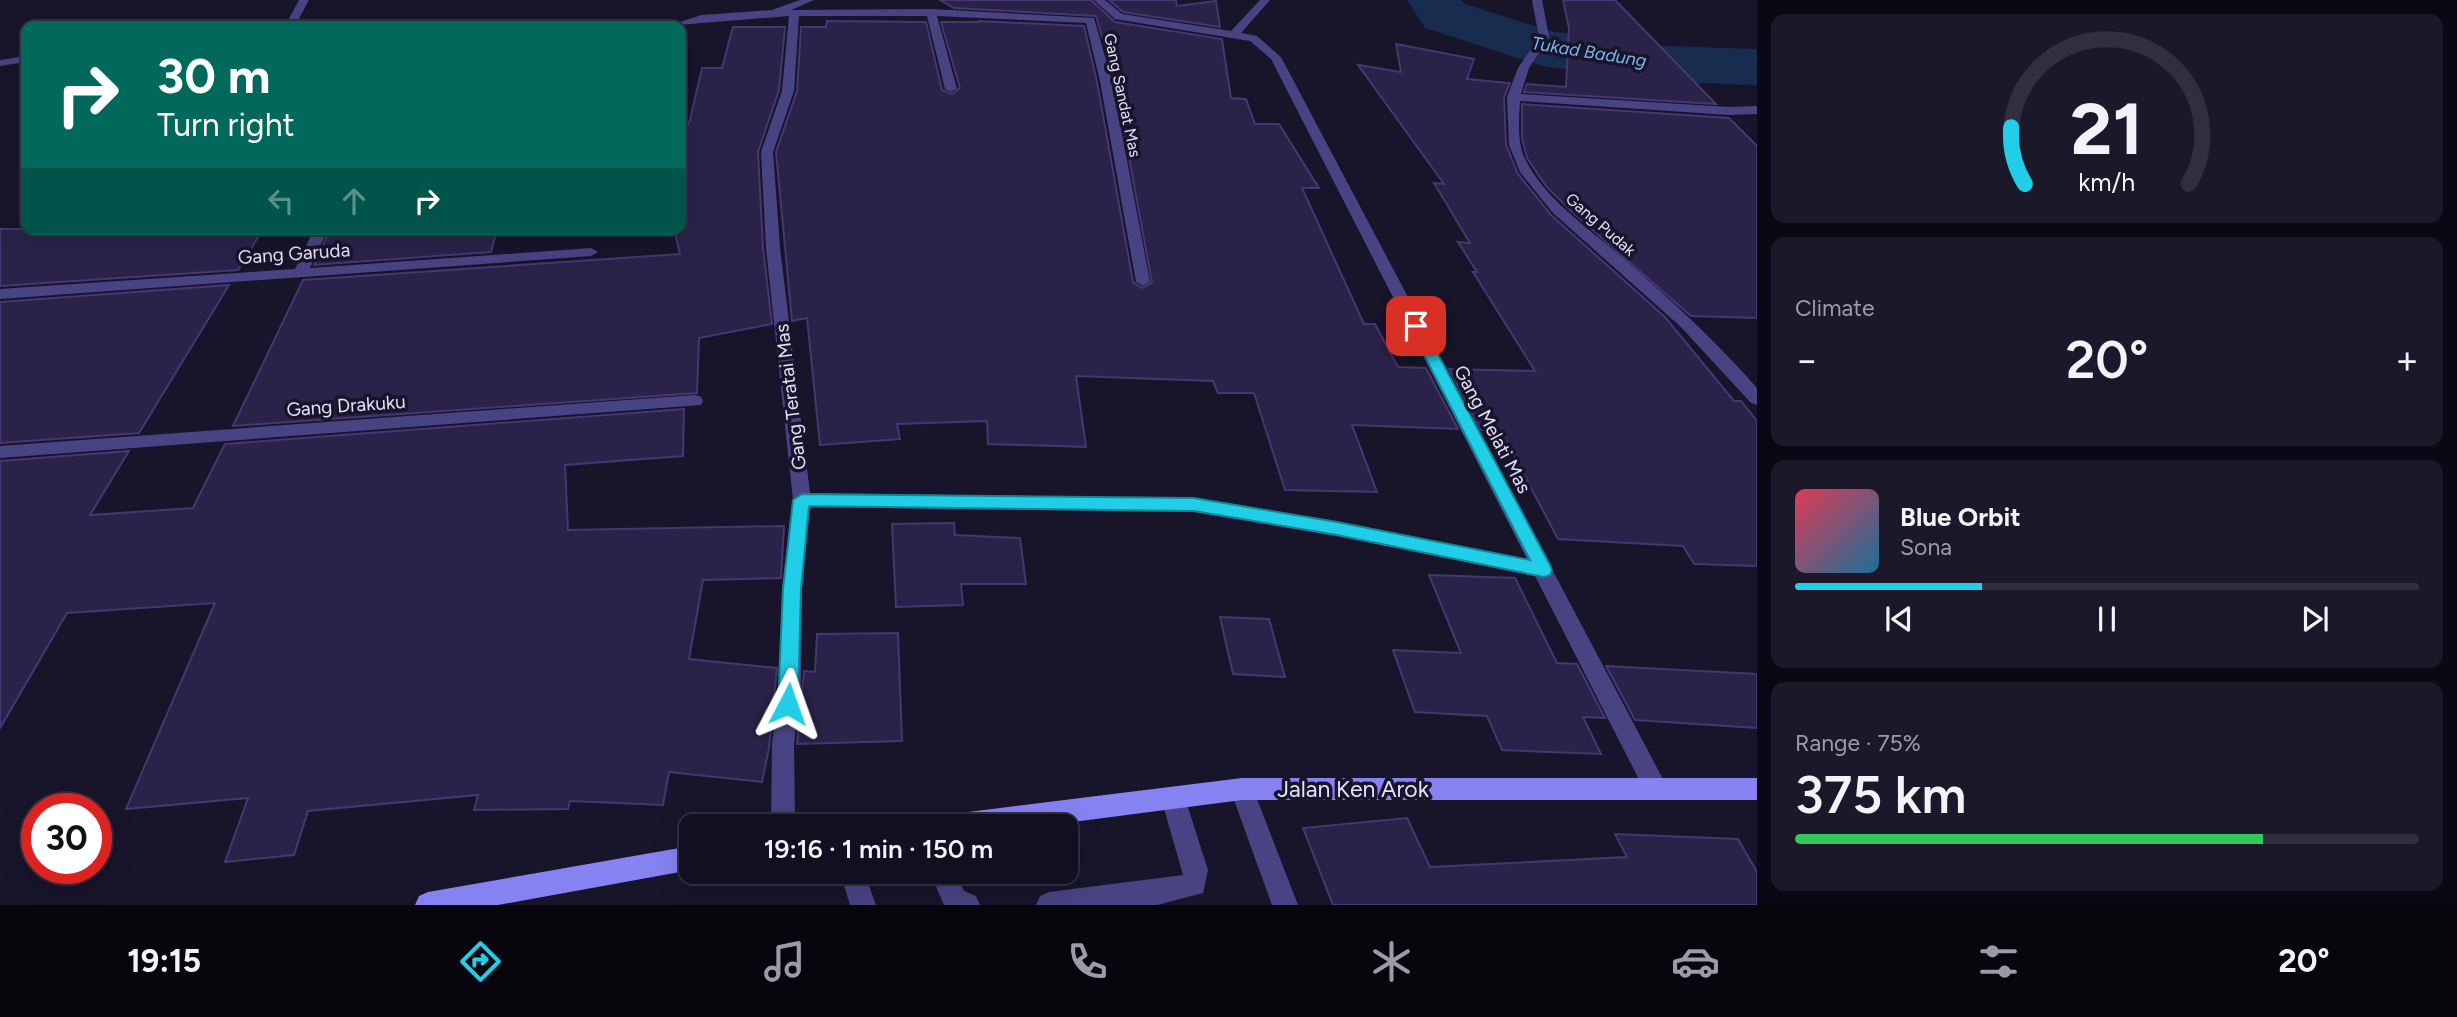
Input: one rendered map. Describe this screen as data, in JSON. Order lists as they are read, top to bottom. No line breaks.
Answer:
{"streets":{"street":["Gang Sandat Mas","Gang Pudak","Gang Garuda","Gang Teratai Mas","Gang Drakuku","Gang Melati Mas","Jalan Ken Arok"]},"crossings":[["Gang Sandat Mas","Gang Teratai Mas"],["Gang Melati Mas","Jalan Ken Arok"]],"water":["Tukad Badung"],"page":{"turn":["30 m","Turn right"],"tile":["Climate",["Range · 75%","375 km"]],"heat":["−","20°","+"],"song":["Blue Orbit","Sona"],"limit":"30","trip":"19:16 · 1 min · 150 m","tabs":["19:15","20°"],"gauge":["21","km/h"]}}
